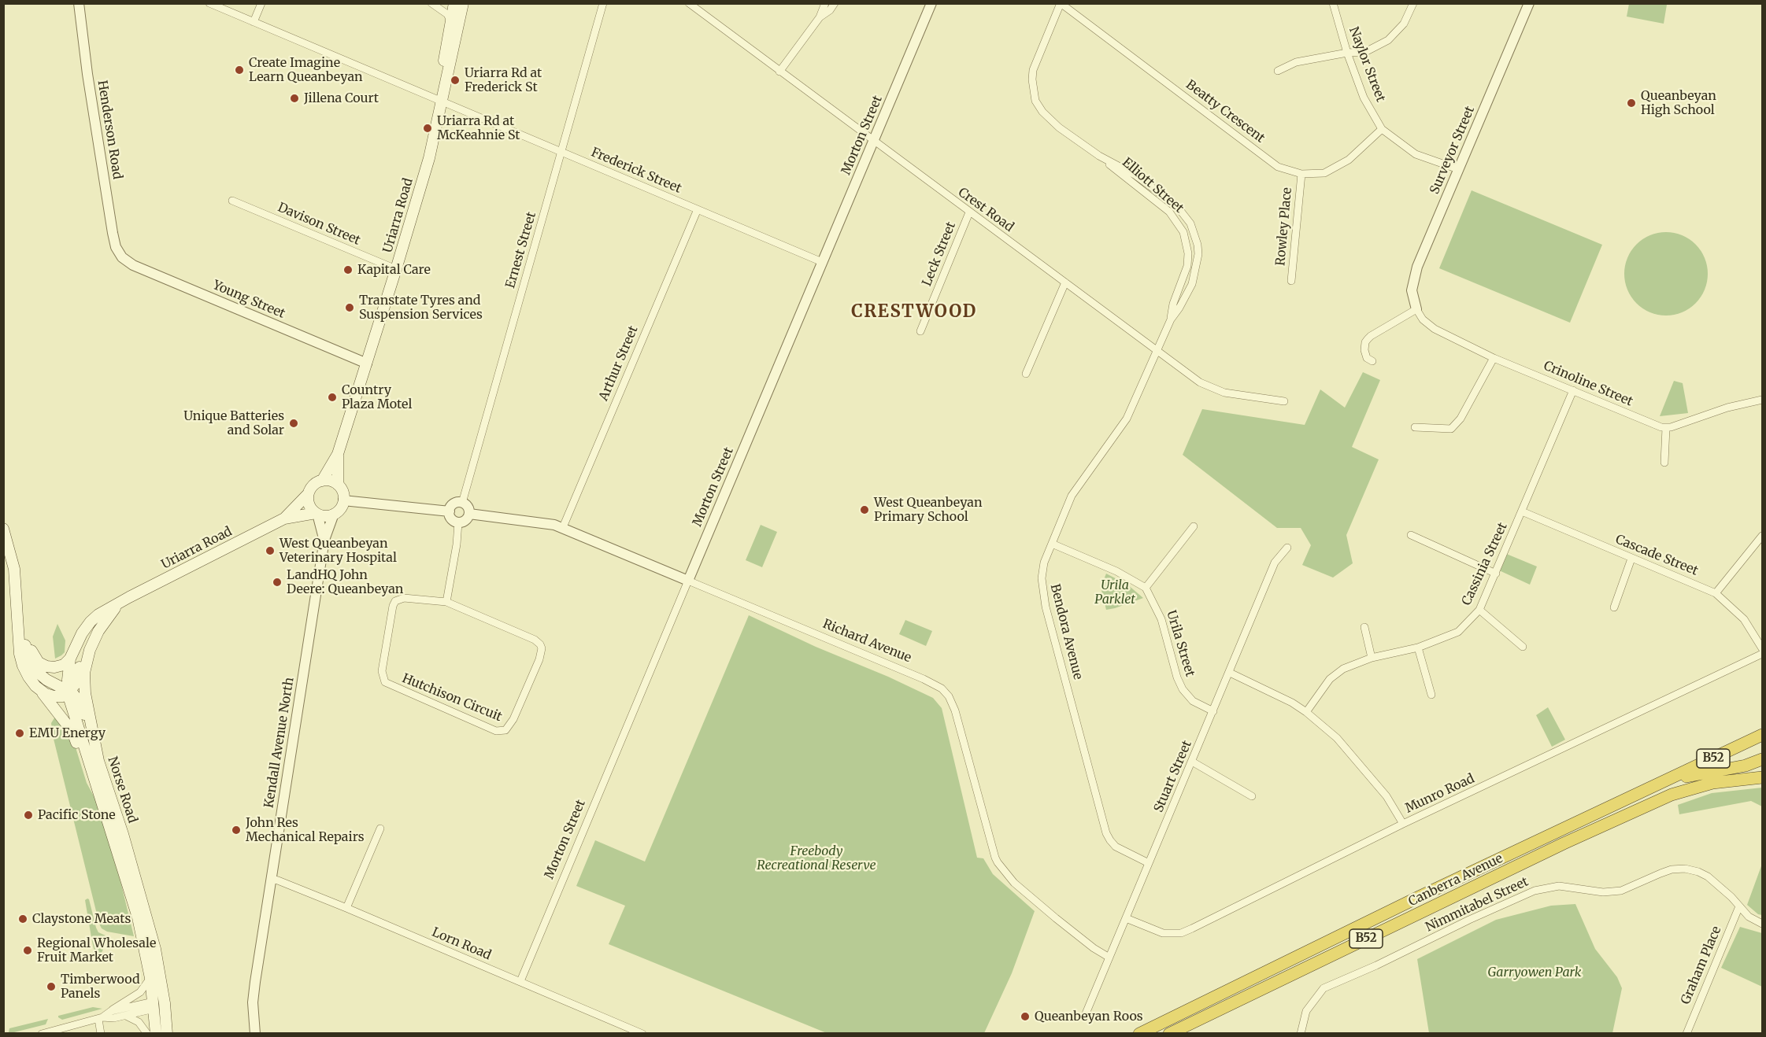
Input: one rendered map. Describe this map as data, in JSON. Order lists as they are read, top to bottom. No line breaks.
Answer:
{"streets":{"highway":["B52","Canberra Avenue"],"main road":["Uriarra Road","Norse Road"],"street":["Naylor Street","Beatty Crescent","Henderson Road","Morton Street","Surveyor Street","Frederick Street","Elliott Street","Crest Road","Davison Street","Rowley Place","Ernest Street","Leck Street","Young Street","Arthur Street","Crinoline Street","Cascade Street","Cassinia Street","Bendora Avenue","Richard Avenue","Urila Street","Hutchison Circuit","Kendall Avenue North","Stuart Street","Munro Road","Nimmitabel Street","Lorn Road","Graham Place"]},"crossings":[["Naylor Street","Beatty Crescent"],["Naylor Street","Surveyor Street"],["Beatty Crescent","Elliott Street"],["Beatty Crescent","Rowley Place"],["Henderson Road","Young Street"],["Morton Street","Frederick Street"],["Morton Street","Crest Road"],["Morton Street","Richard Avenue"],["Morton Street","Lorn Road"],["Surveyor Street","Crinoline Street"],["Frederick Street","Uriarra Road"],["Frederick Street","Ernest Street"],["Frederick Street","Arthur Street"],["Elliott Street","Crest Road"],["Elliott Street","Bendora Avenue"],["Crest Road","Leck Street"],["Crest Road","Bendora Avenue"],["Uriarra Road","Davison Street"],["Uriarra Road","Young Street"],["Uriarra Road","Kendall Avenue North"],["Uriarra Road","Norse Road"],["Ernest Street","Richard Avenue"],["Arthur Street","Richard Avenue"],["Crinoline Street","Cassinia Street"],["Cascade Street","Cassinia Street"],["Bendora Avenue","Stuart Street"],["Richard Avenue","Stuart Street"],["Urila Street","Stuart Street"],["Kendall Avenue North","Lorn Road"],["Stuart Street","Munro Road"],["Nimmitabel Street","Graham Place"]],"districts":["CRESTWOOD"],"parks":["Urila Parklet","Freebody Recreational Reserve","Garryowen Park"],"places":["Create Imagine Learn Queanbeyan","Uriarra Rd at Frederick St","Jillena Court","Queanbeyan High School","Uriarra Rd at McKeahnie St","Kapital Care","Transtate Tyres and Suspension Services","Country Plaza Motel","Unique Batteries and Solar","West Queanbeyan Primary School","West Queanbeyan Veterinary Hospital","LandHQ John Deere: Queanbeyan","EMU Energy","Pacific Stone","John Res Mechanical Repairs","Claystone Meats","Regional Wholesale Fruit Market","Timberwood Panels","Queanbeyan Roos"]}
